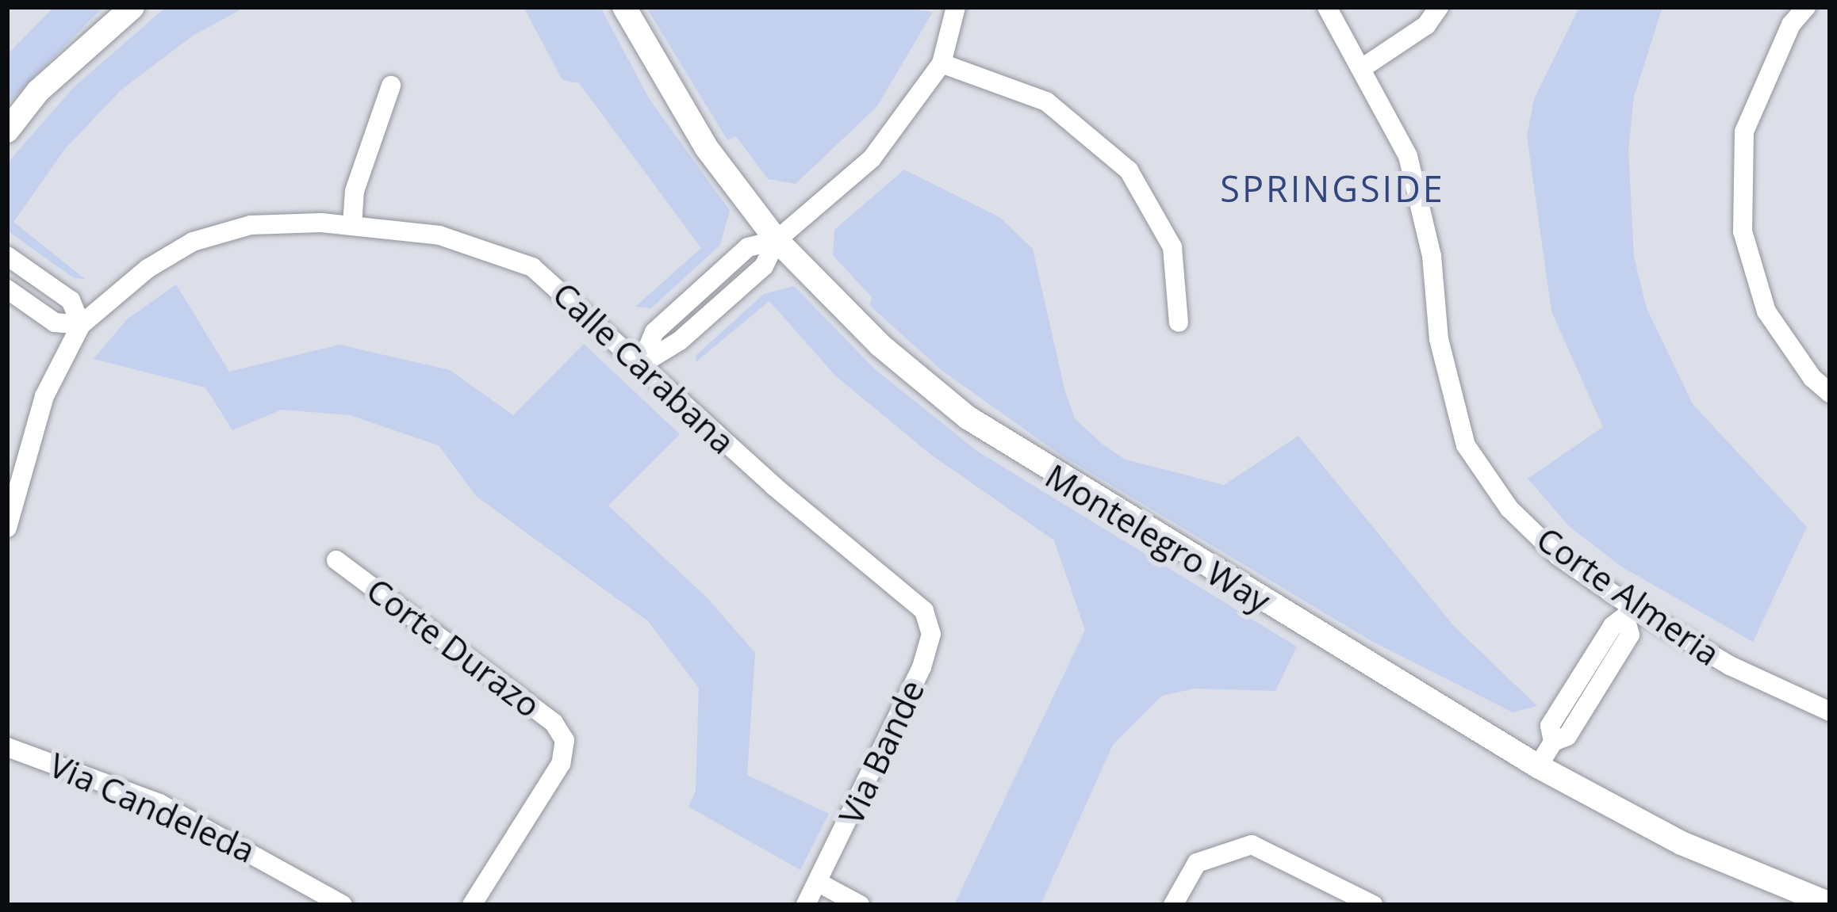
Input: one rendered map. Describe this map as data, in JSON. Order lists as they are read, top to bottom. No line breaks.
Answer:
{"streets":{"street":["Calle Carabana","Montelegro Way","Corte Almeria","Corte Durazo","Via Bande","Via Candeleda"]},"crossings":[["Calle Carabana","Via Bande"]],"districts":["SPRINGSIDE"]}
